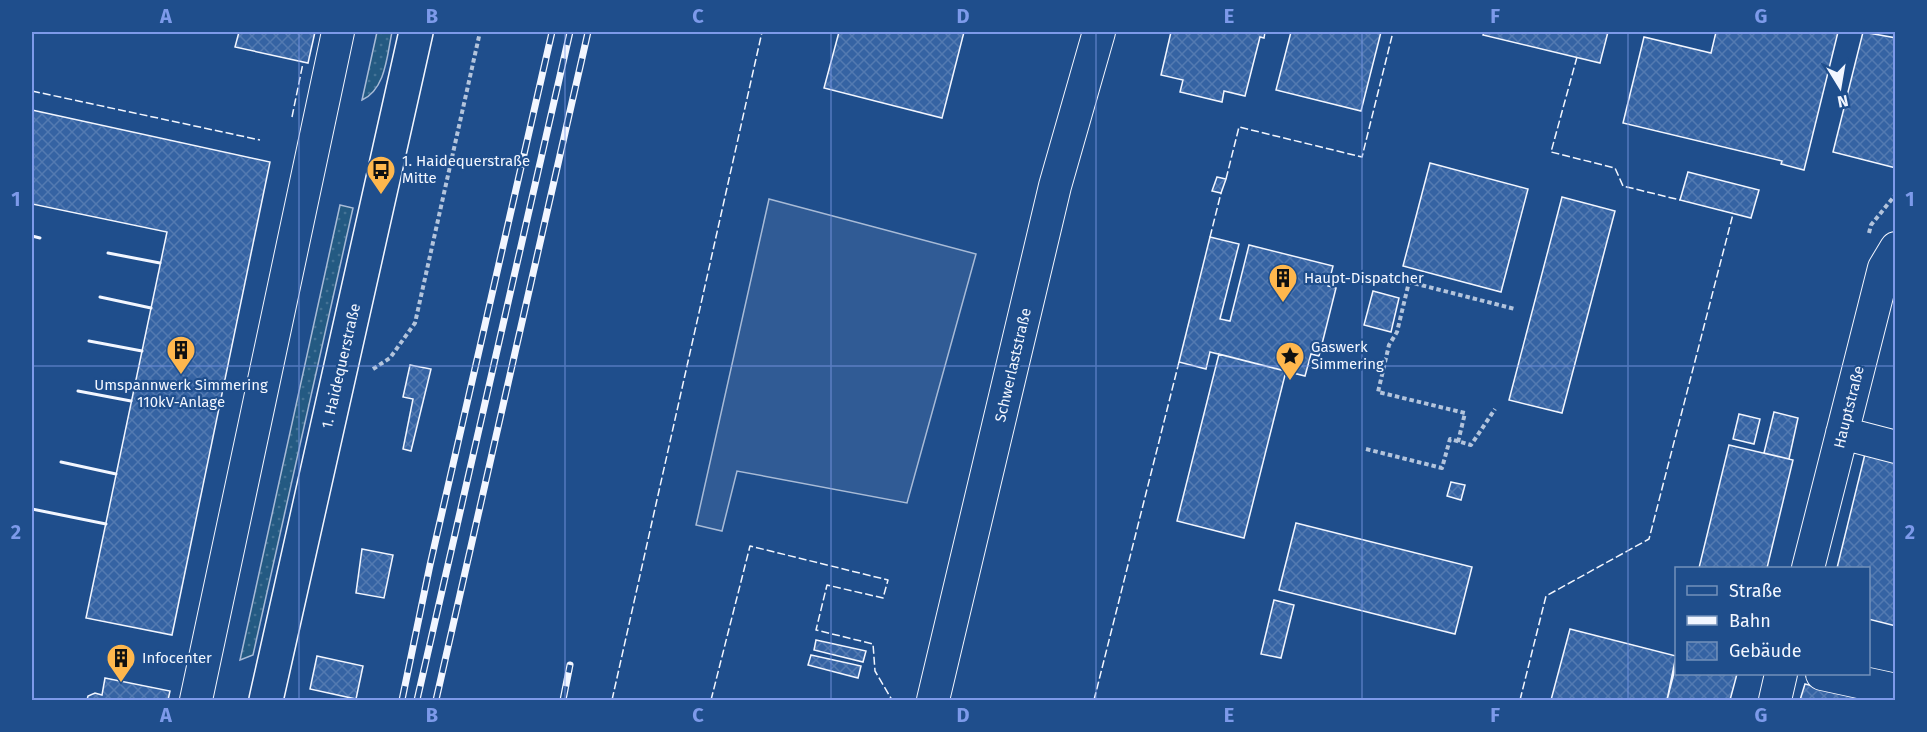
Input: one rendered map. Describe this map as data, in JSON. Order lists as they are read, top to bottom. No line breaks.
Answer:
{"streets":{"main road":["1. Haidequerstraße"],"lane":["Schwerlaststraße","Hauptstraße"]},"places":{"bus stop":["1. Haidequerstraße Mitte"],"building":["Haupt-Dispatcher","Umspannwerk Simmering 110kV-Anlage","Infocenter"],"place":["Gaswerk Simmering"]},"legend":["Straße","Bahn","Gebäude"],"north":"bottom","grid":{"columns":["A","B","C","D","E","F","G"],"rows":["1","2"]}}
